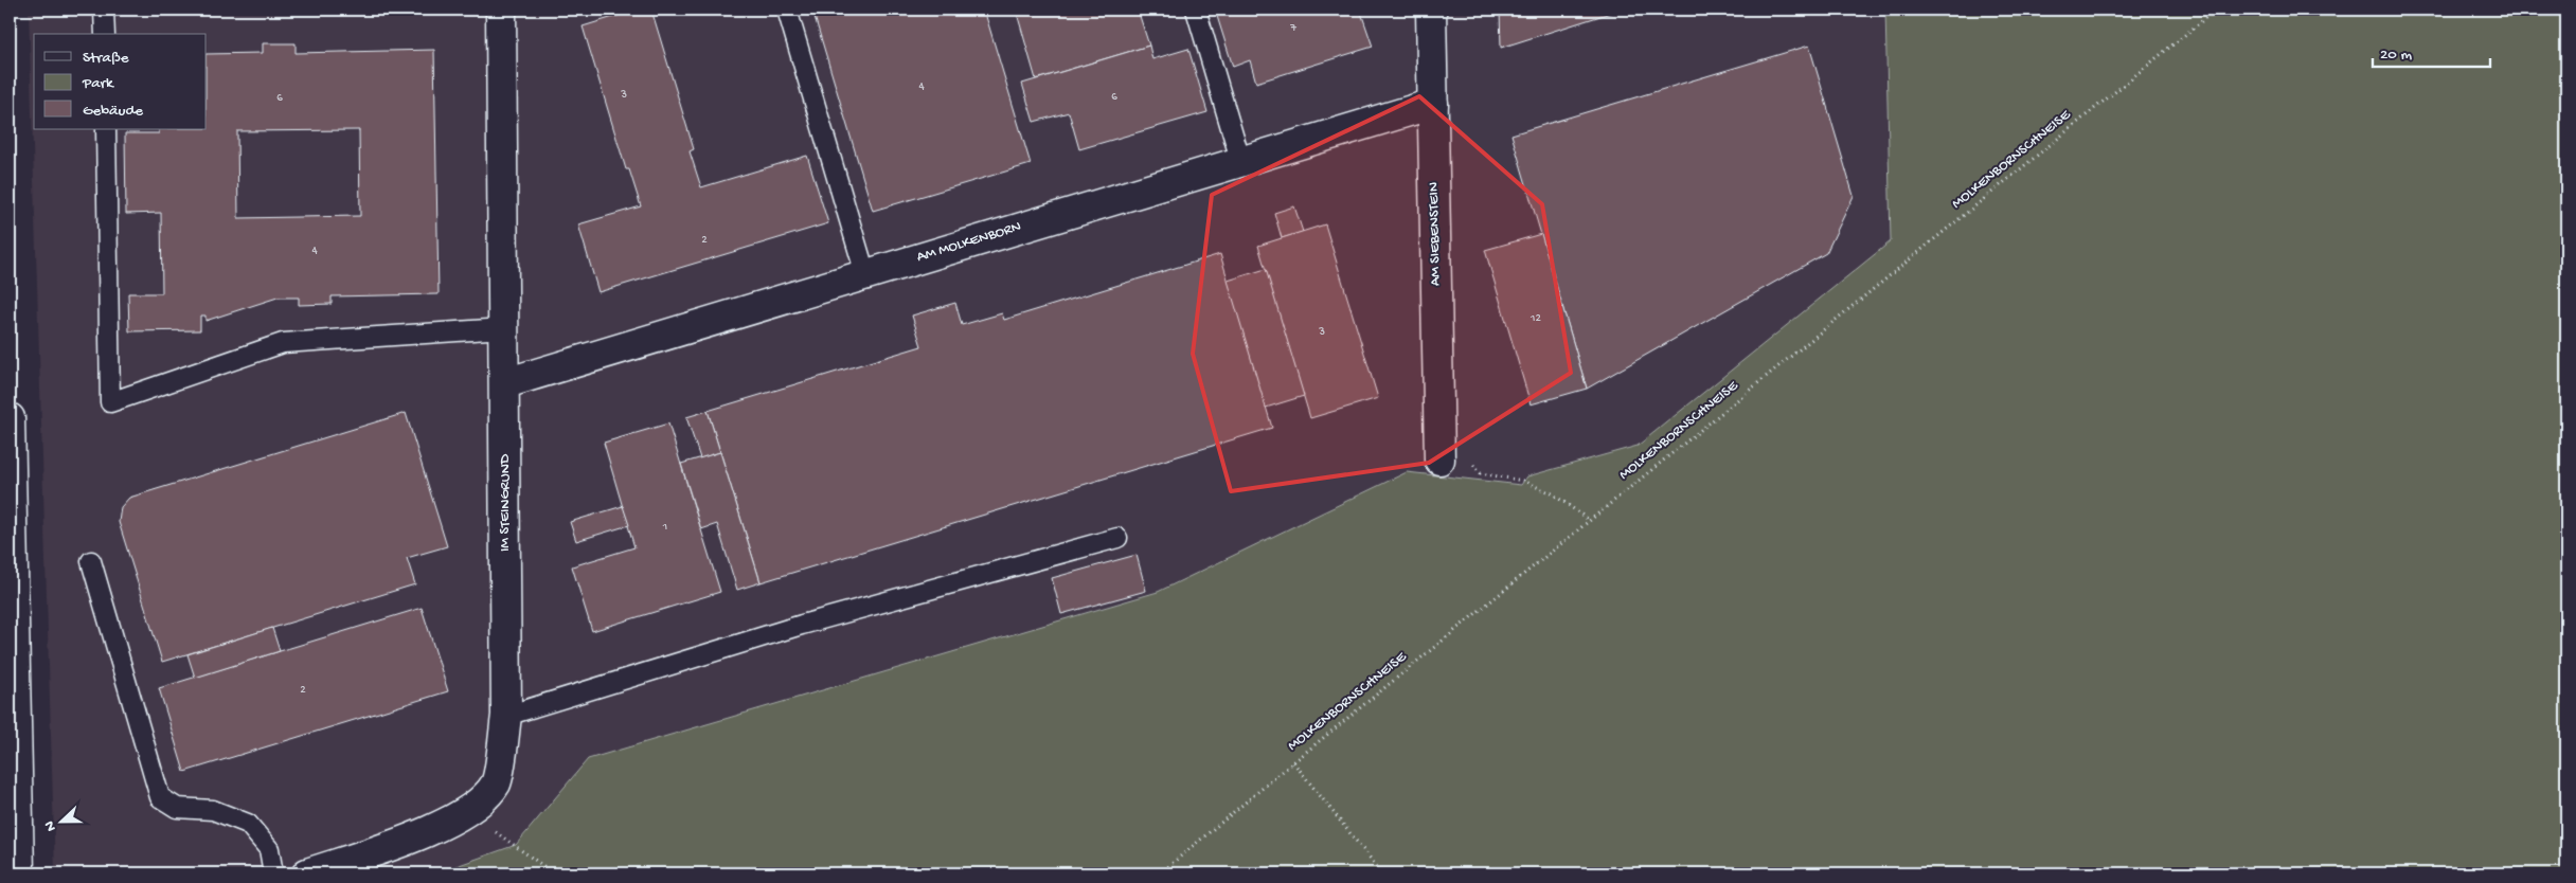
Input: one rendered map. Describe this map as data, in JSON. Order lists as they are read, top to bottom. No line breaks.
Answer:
{"streets":{"street":["AM SIEBENSTEIN","AM MOLKENBORN","IM STEINGRUND"],"path":["MOLKENBORNSCHNEISE"]},"crossings":[["AM SIEBENSTEIN","AM MOLKENBORN"],["AM MOLKENBORN","IM STEINGRUND"]],"house_numbers":["7","4","3","6","6","2","4","12","3","1","2"],"legend":["Straße","Park","Gebäude"],"scale_bar":"20 m","north":"left"}
